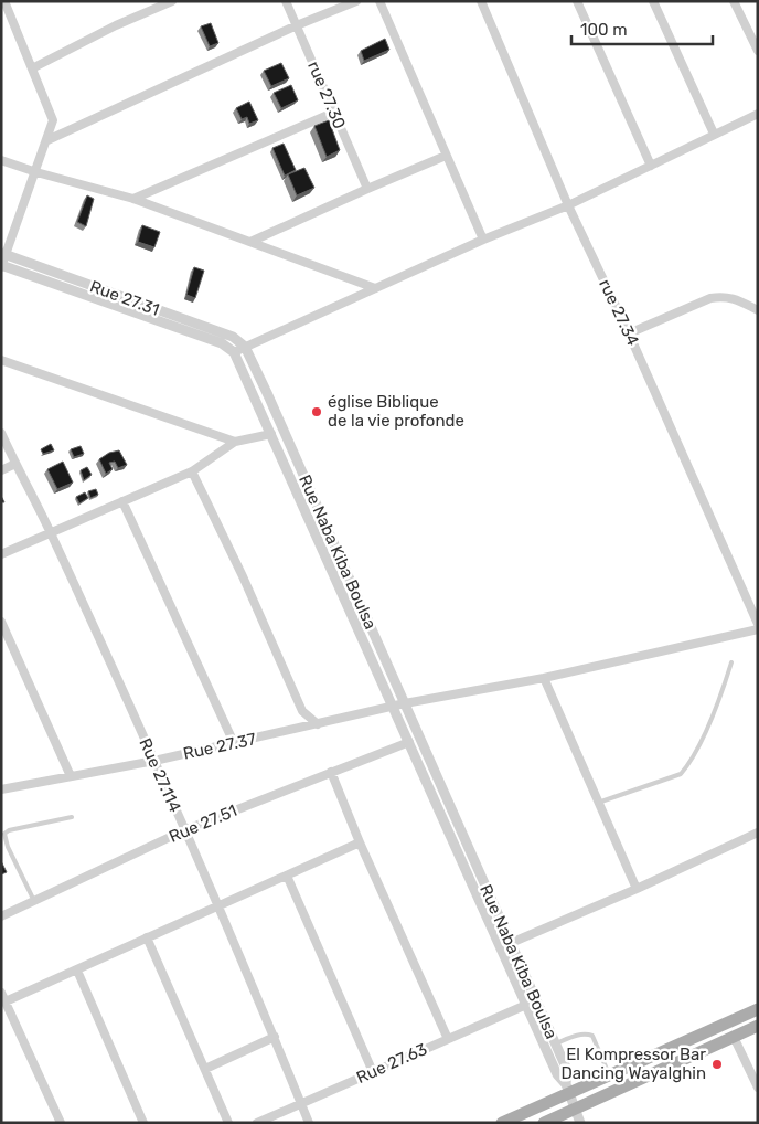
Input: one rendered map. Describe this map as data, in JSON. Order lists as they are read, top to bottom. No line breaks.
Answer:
{"streets":{"street":["rue 27.30","Rue 27.31","rue 27.34","Rue Naba Kiba Boulsa","Rue 27.37","Rue 27.114","Rue 27.51","Rue 27.63"]},"crossings":[["Rue 27.31","Rue Naba Kiba Boulsa"],["Rue Naba Kiba Boulsa","Rue 27.37"],["Rue Naba Kiba Boulsa","Rue 27.51"],["Rue Naba Kiba Boulsa","Rue 27.63"],["Rue 27.37","Rue 27.114"],["Rue 27.114","Rue 27.51"],["Rue 27.114","Rue 27.63"]],"places":["église Biblique de la vie profonde","El Kompressor Bar Dancing Wayalghin"],"scale_bar":"100 m"}
